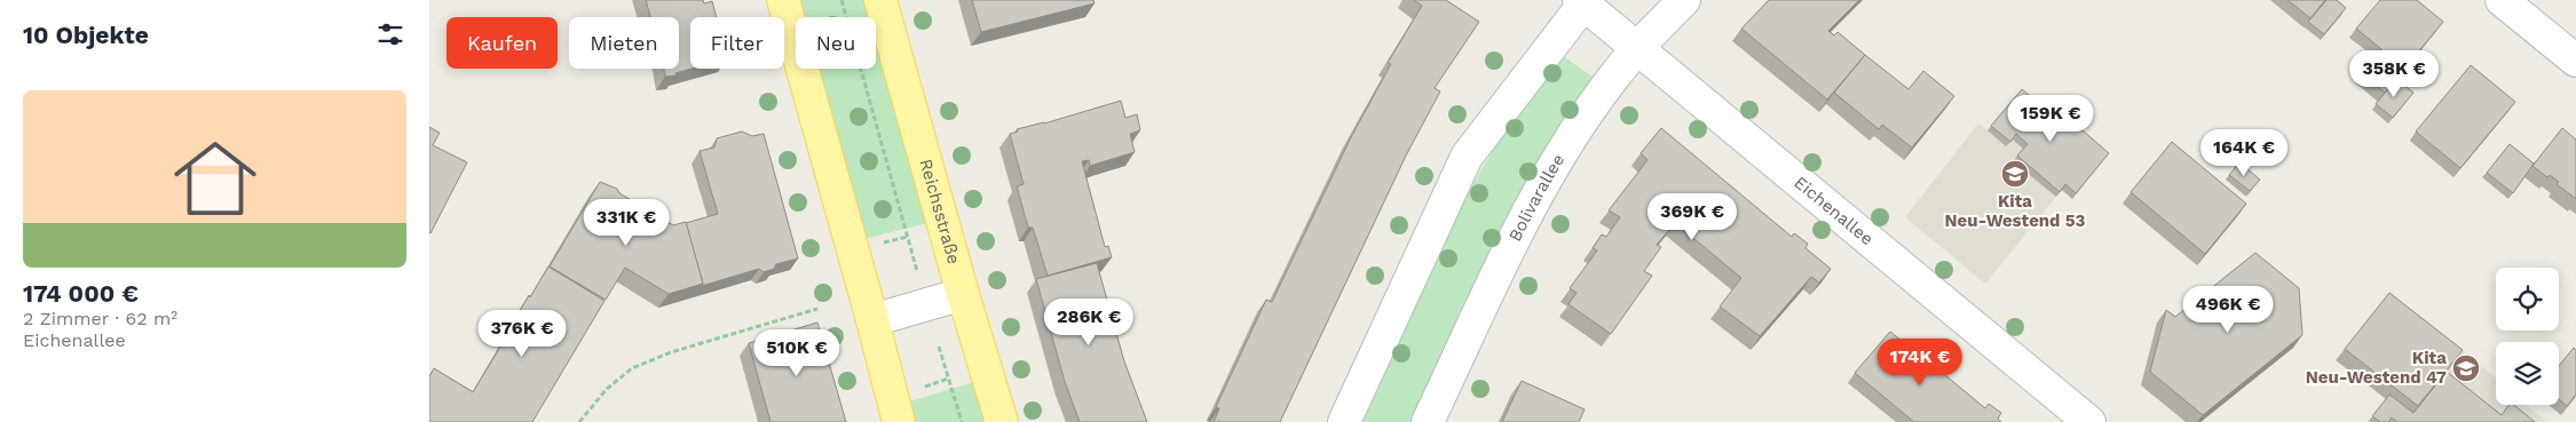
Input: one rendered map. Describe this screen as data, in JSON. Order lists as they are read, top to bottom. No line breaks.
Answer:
{"streets":{"main road":["Reichsstraße"],"street":["Bolivarallee","Eichenallee"]},"crossings":[["Bolivarallee","Eichenallee"]],"places":{"school or university":["Kita Neu-Westend 53","Kita Neu-Westend 47"]},"page":{"heading":"10 Objekte","chip":["Kaufen","Mieten","Filter","Neu"],"price":["358K €","159K €","164K €","369K €","331K €","496K €","286K €","376K €","510K €","174K €"],"list":[{"name":"174 000 €","note":"2 Zimmer · 62 m² · Eichenallee"}]}}
